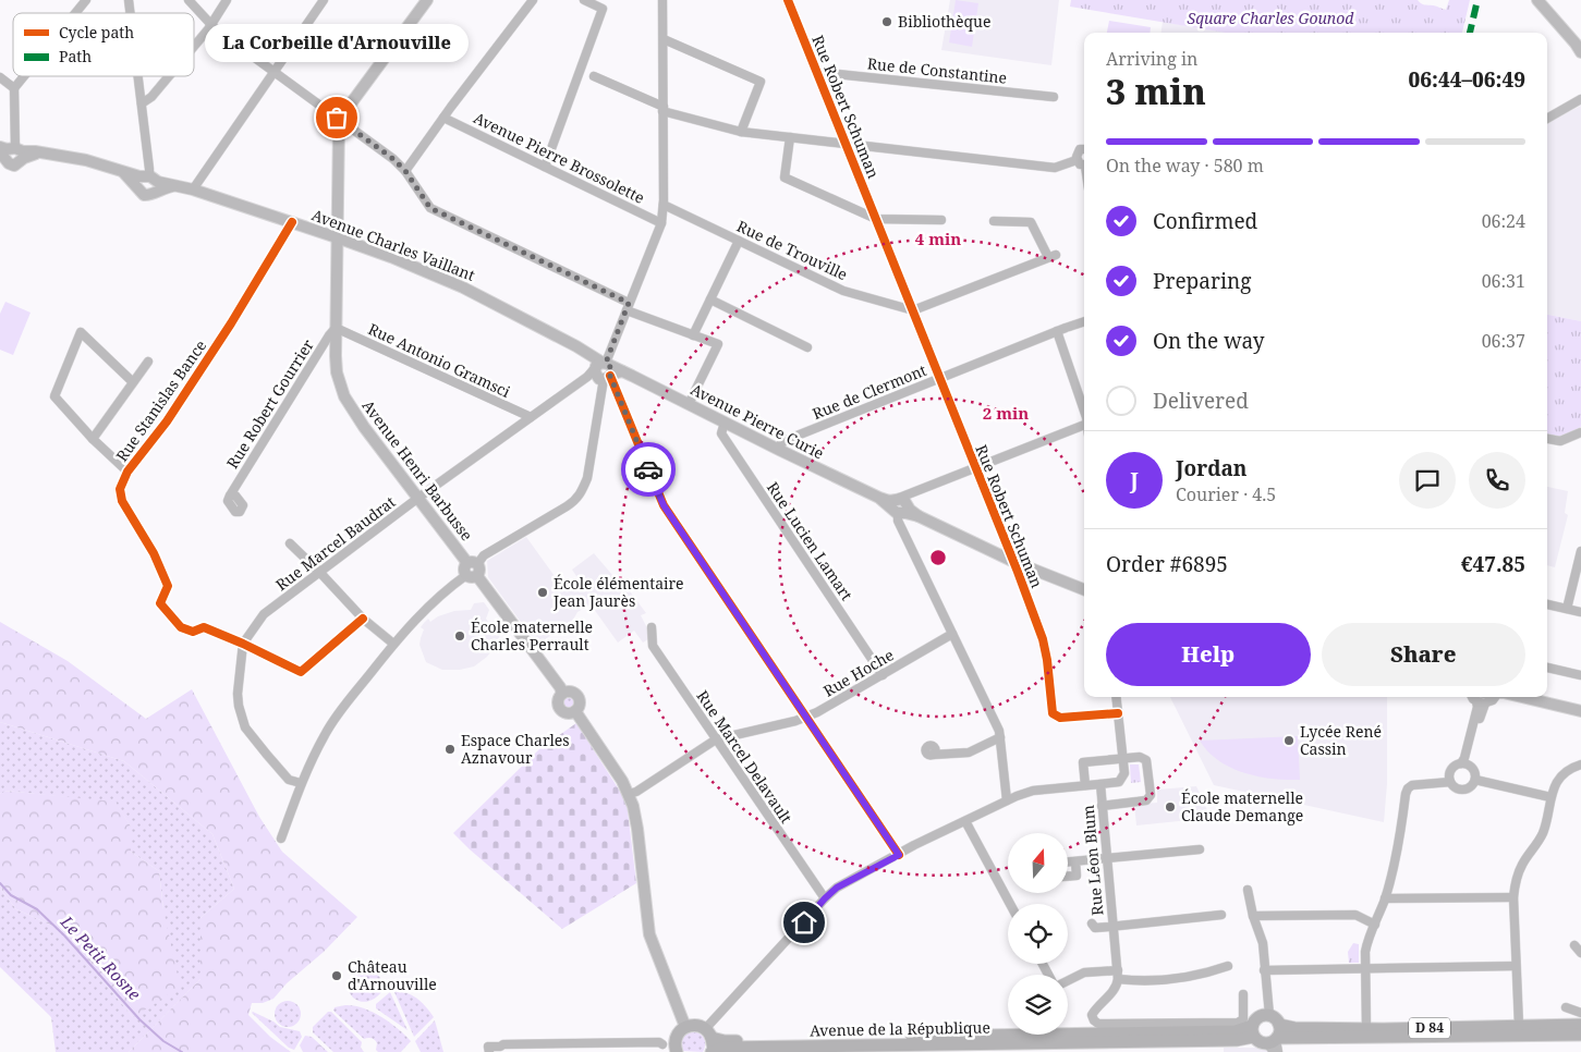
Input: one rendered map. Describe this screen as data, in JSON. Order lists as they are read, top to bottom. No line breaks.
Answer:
{"streets":{"main road":["Avenue Charles Vaillant","Avenue Pierre Curie","Avenue Henri Barbusse","D 84","Avenue de la République"],"street":["Rue de Constantine","Rue Robert Schuman","Avenue Pierre Brossolette","Rue de Trouville","Rue Antonio Gramsci","Rue de Clermont","Rue Stanislas Bance","Rue Robert Gourrier","Rue Lucien Lamart","Rue Marcel Baudrat","Rue Hoche","Rue Marcel Delavault","Rue Léon Blum"]},"crossings":[["Rue de Constantine","Rue Robert Schuman"],["Rue Robert Schuman","Rue de Trouville"],["Rue Robert Schuman","Rue de Clermont"],["Rue Robert Schuman","Avenue Pierre Curie"],["Rue Robert Schuman","Rue Léon Blum"],["Avenue Charles Vaillant","Rue Stanislas Bance"],["Avenue Charles Vaillant","Avenue Pierre Curie"],["Avenue Charles Vaillant","Avenue Henri Barbusse"],["Avenue Charles Vaillant","Rue Marcel Baudrat"],["Rue Antonio Gramsci","Rue Robert Gourrier"],["Rue Antonio Gramsci","Avenue Henri Barbusse"],["Rue Antonio Gramsci","Rue Marcel Baudrat"],["Rue de Clermont","Avenue Pierre Curie"],["Rue Stanislas Bance","Rue Marcel Baudrat"],["Rue Robert Gourrier","Avenue Henri Barbusse"],["Avenue Pierre Curie","Rue Lucien Lamart"],["Avenue Pierre Curie","Rue Marcel Baudrat"],["Avenue Henri Barbusse","Rue Marcel Baudrat"],["Rue Lucien Lamart","Rue Hoche"],["Rue Hoche","Rue Marcel Delavault"],["D 84","Avenue de la République"]],"water":["Le Petit Rosne"],"parks":["Square Charles Gounod"],"places":["Bibliothèque","La Corbeille d'Arnouville","École élémentaire Jean Jaurès","École maternelle Charles Perrault","Lycée René Cassin","Espace Charles Aznavour","École maternelle Claude Demange","Château d'Arnouville"],"legend":["Cycle path","Path"],"north":"top","page":{"bubble":"La Corbeille d'Arnouville","heading":["3 min","Arriving in","06:44–06:49"],"panel":["Jordan","Courier · 4.5","Order #6895","€47.85"],"bar":"On the way · 580 m","list":[["Confirmed","06:24"],["Preparing","06:31"],["On the way","06:37"],"Delivered"],"round":"J","buttons":["Help","Share"]},"rings":["4 min","2 min"]}
